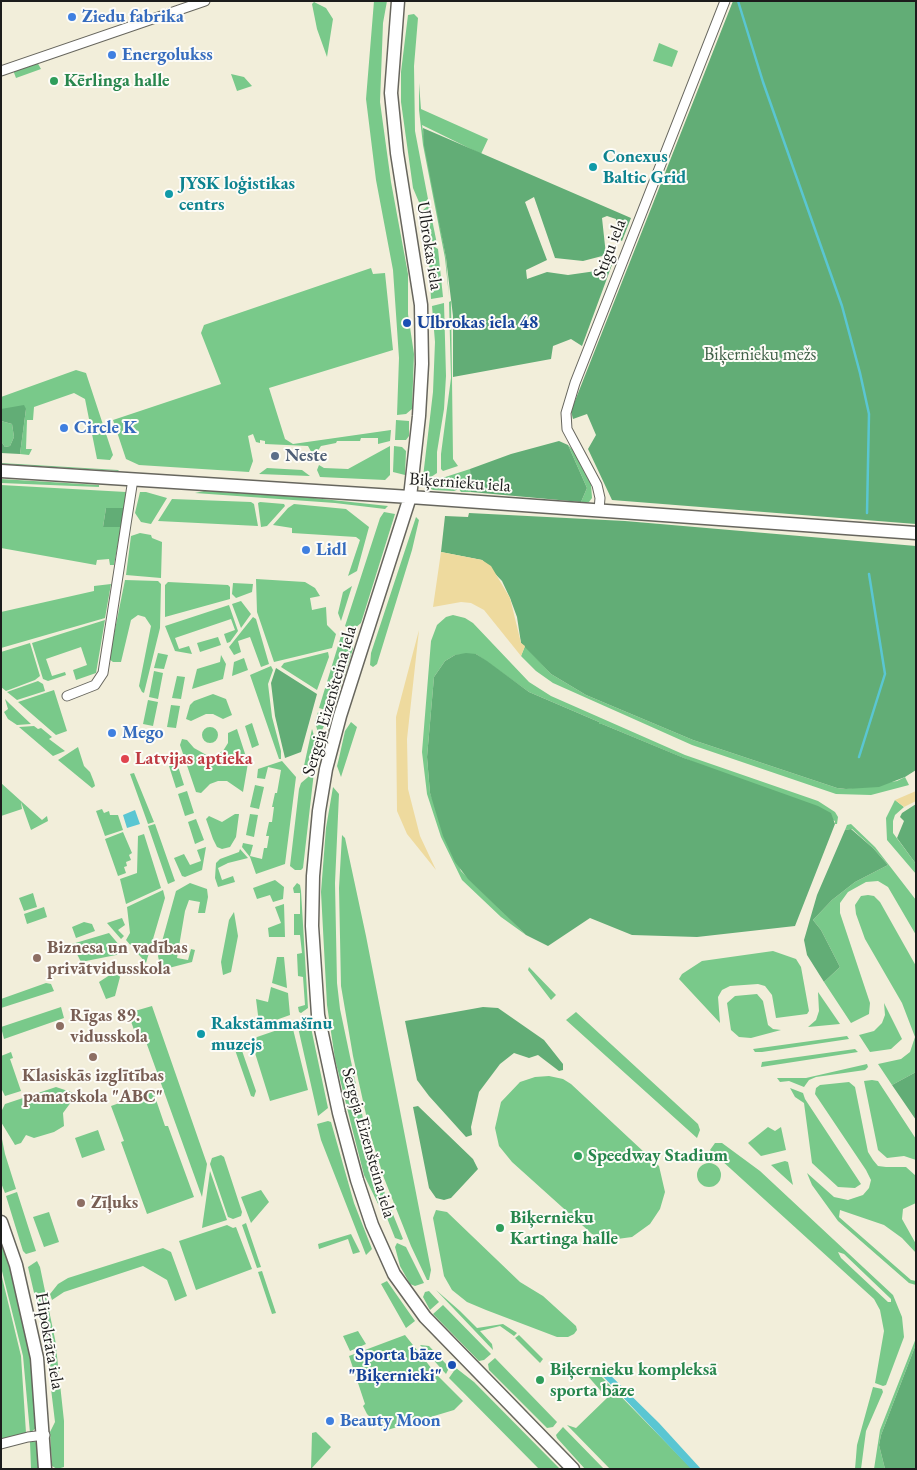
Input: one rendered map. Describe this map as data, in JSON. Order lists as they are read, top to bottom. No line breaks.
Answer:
{"streets":{"main road":["Ulbrokas iela","Biķernieku iela","Sergeja Eizenšteina iela","Hipokrāta iela"],"street":["Stigu iela"]},"crossings":[["Ulbrokas iela","Biķernieku iela"],["Ulbrokas iela","Sergeja Eizenšteina iela"],["Stigu iela","Biķernieku iela"],["Biķernieku iela","Sergeja Eizenšteina iela"]],"parks":["Biķernieku mežs"],"places":["Ziedu fabrika","Energolukss","Kērlinga halle","Conexus Baltic Grid","JYSK loģistikas centrs","Ulbrokas iela 48","Circle K","Neste","Lidl","Mego","Latvijas aptieka","Biznesa un vadības privātvidusskola","Rīgas 89. vidusskola","Rakstāmmašīnu muzejs","Klasiskās izglītības pamatskola \"ABC\"","Speedway Stadium","Zīļuks","Biķernieku Kartinga halle","Sporta bāze \"Biķernieki\"","Biķernieku kompleksā sporta bāze","Beauty Moon"]}
